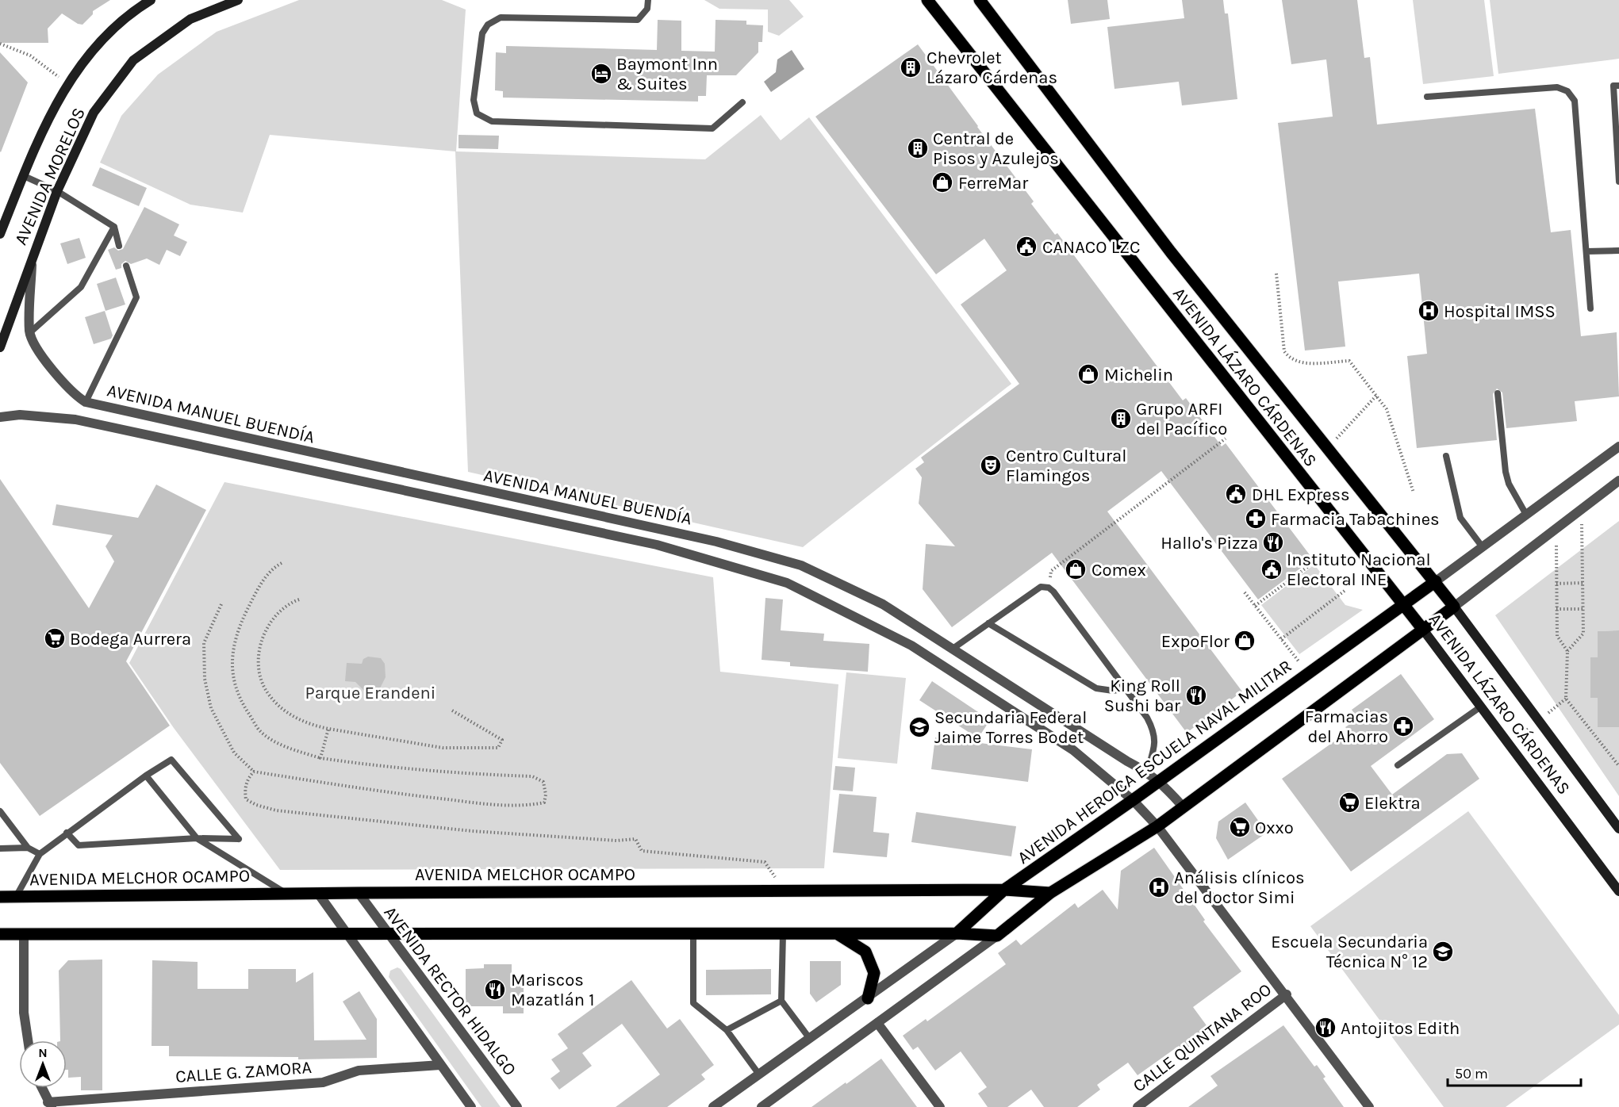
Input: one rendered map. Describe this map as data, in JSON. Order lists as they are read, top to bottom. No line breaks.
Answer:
{"streets":{"main road":["AVENIDA MORELOS","AVENIDA LÁZARO CÁRDENAS","AVENIDA HEROICA ESCUELA NAVAL MILITAR","AVENIDA MELCHOR OCAMPO"],"street":["AVENIDA MANUEL BUENDÍA","AVENIDA RECTOR HIDALGO","CALLE QUINTANA ROO","CALLE G. ZAMORA"]},"crossings":[["AVENIDA LÁZARO CÁRDENAS","AVENIDA HEROICA ESCUELA NAVAL MILITAR"],["AVENIDA MANUEL BUENDÍA","AVENIDA HEROICA ESCUELA NAVAL MILITAR"],["AVENIDA MANUEL BUENDÍA","CALLE QUINTANA ROO"],["AVENIDA HEROICA ESCUELA NAVAL MILITAR","AVENIDA MELCHOR OCAMPO"],["AVENIDA MELCHOR OCAMPO","AVENIDA RECTOR HIDALGO"]],"parks":["Parque Erandeni"],"places":{"building":["Chevrolet Lázaro Cárdenas","Central de Pisos y Azulejos","Grupo ARFI del Pacífico"],"hotel":["Baymont Inn & Suites"],"shop":["FerreMar","Michelin","Comex","ExpoFlor"],"public building":["CANACO LZC","DHL Express","Instituto Nacional Electoral INE"],"hospital":["Hospital IMSS","Análisis clínicos del doctor Simi"],"theatre":["Centro Cultural Flamingos"],"pharmacy":["Farmacia Tabachines","Farmacias del Ahorro"],"restaurant":["Hallo's Pizza","King Roll Sushi bar","Mariscos Mazatlán 1","Antojitos Edith"],"supermarket":["Bodega Aurrera","Elektra","Oxxo"],"school or university":["Secundaria Federal Jaime Torres Bodet","Escuela Secundaria Técnica N° 12"]},"scale_bar":"50 m","north":"top"}
